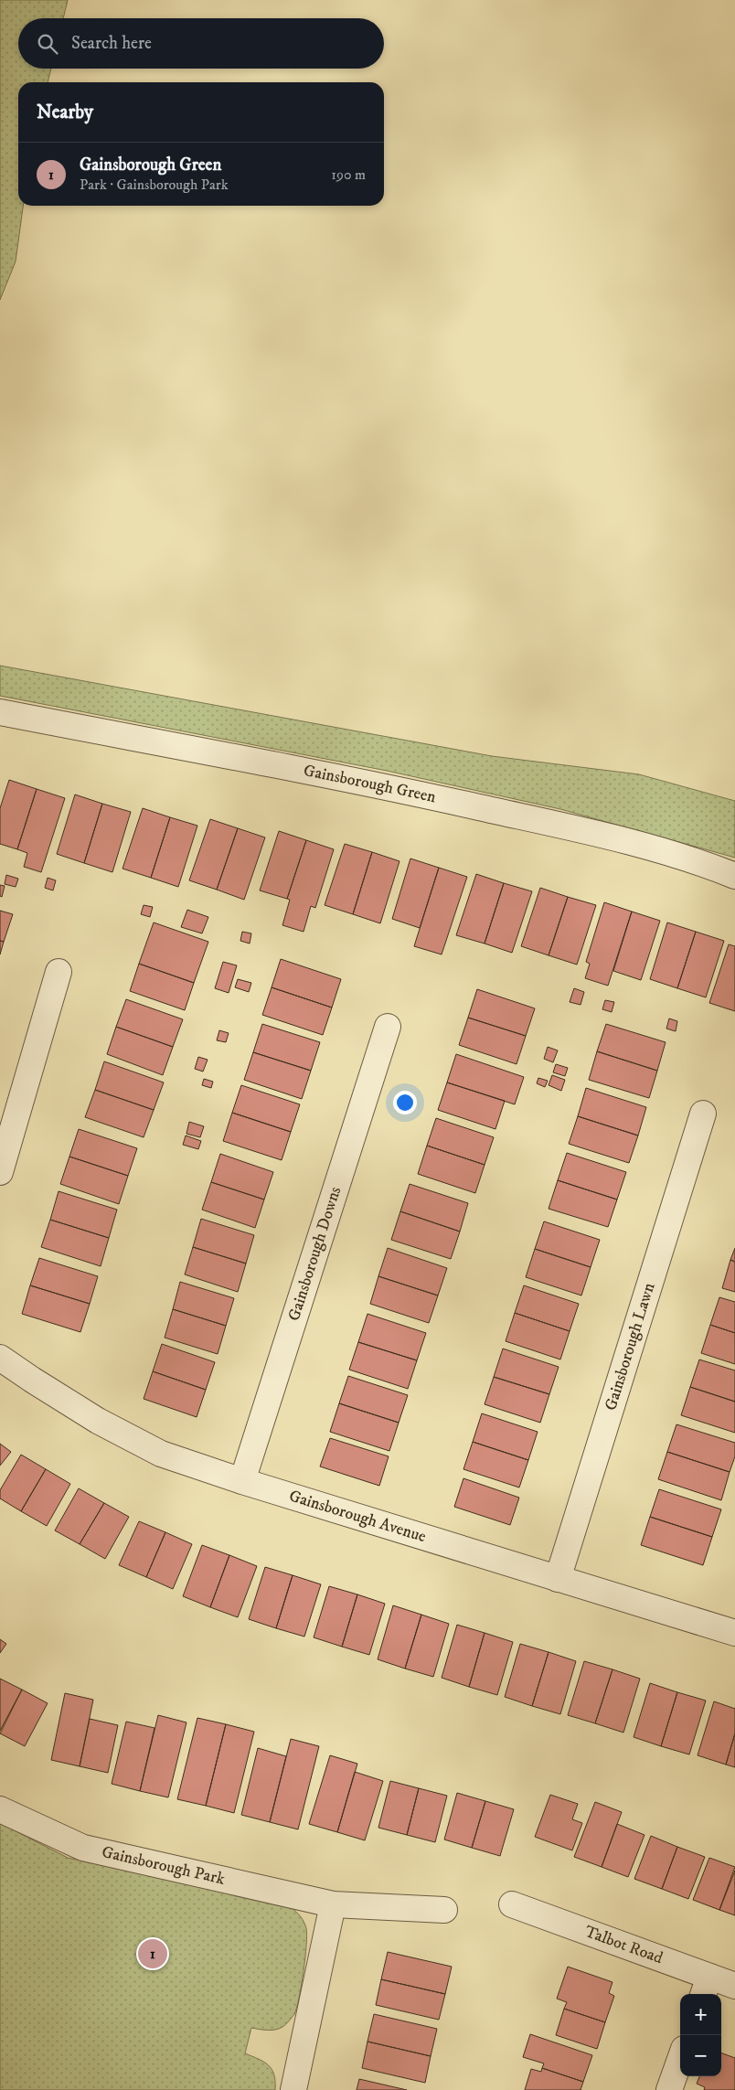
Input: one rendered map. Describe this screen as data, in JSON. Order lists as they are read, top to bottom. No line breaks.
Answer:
{"streets":{"street":["Gainsborough Green","Gainsborough Downs","Gainsborough Lawn","Gainsborough Avenue","Gainsborough Park","Talbot Road"]},"crossings":[["Gainsborough Downs","Gainsborough Avenue"],["Gainsborough Lawn","Gainsborough Avenue"]],"page":{"search":"Search here","heading":"Nearby","list":[{"mark":"1","name":"Gainsborough Green","note":"Park · Gainsborough Park","value":"190 m"}],"pins":"1","map_buttons":["+","−"]}}
